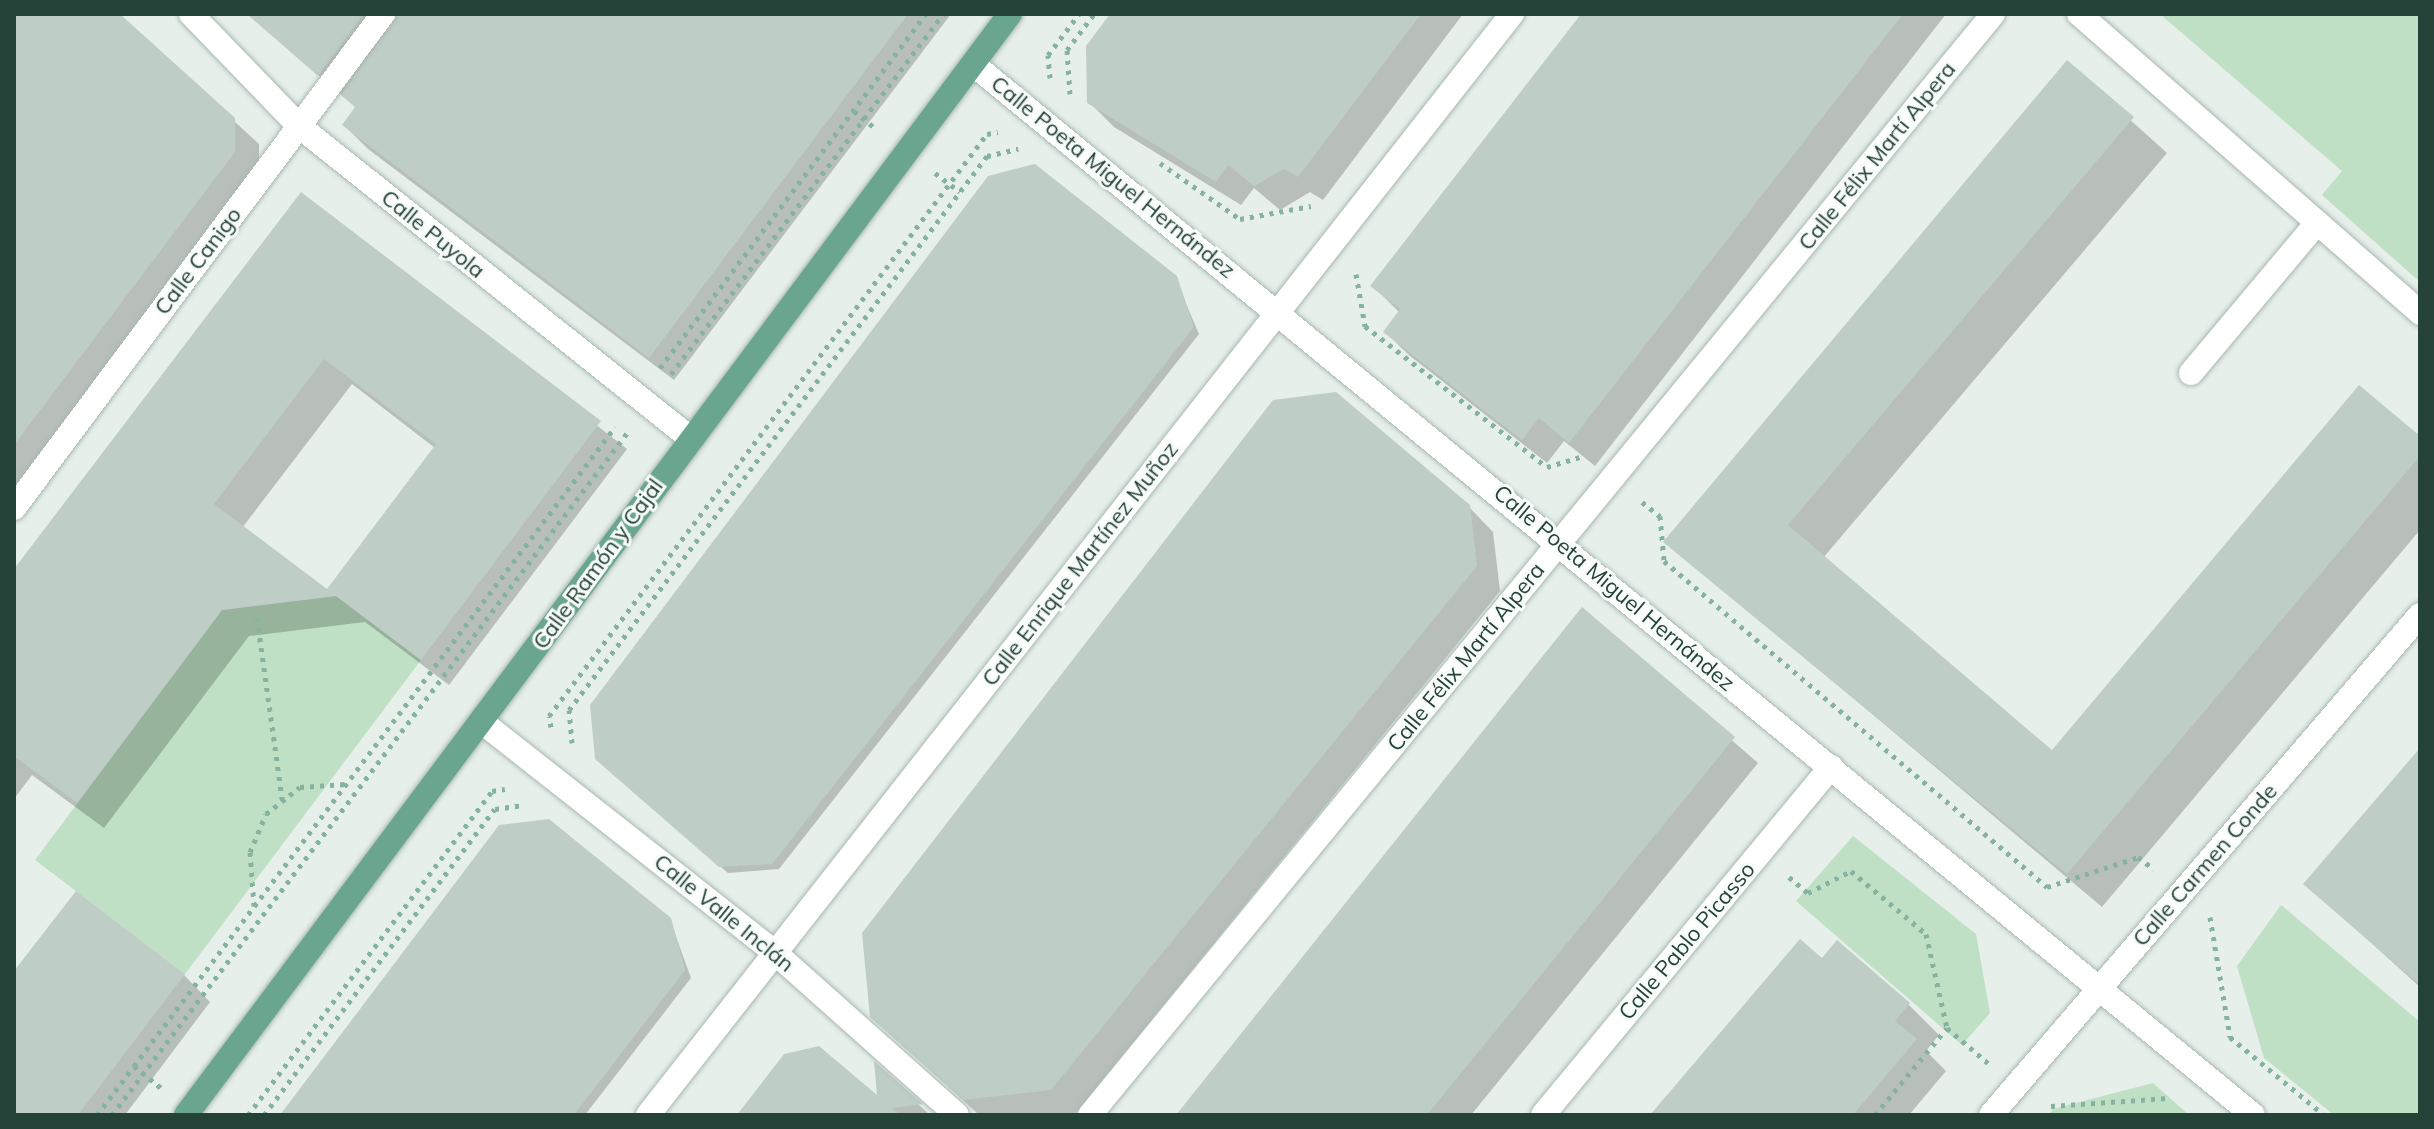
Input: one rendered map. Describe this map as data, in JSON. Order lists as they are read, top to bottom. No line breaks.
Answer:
{"streets":{"main road":["Calle Ramón y Cajal"],"street":["Calle Félix Martí Alpera","Calle Poeta Miguel Hernández","Calle Puyola","Calle Canigo","Calle Enrique Martínez Muñoz","Calle Carmen Conde","Calle Valle Inclán","Calle Pablo Picasso"]},"crossings":[["Calle Félix Martí Alpera","Calle Poeta Miguel Hernández"],["Calle Poeta Miguel Hernández","Calle Ramón y Cajal"],["Calle Poeta Miguel Hernández","Calle Enrique Martínez Muñoz"],["Calle Poeta Miguel Hernández","Calle Carmen Conde"],["Calle Poeta Miguel Hernández","Calle Pablo Picasso"],["Calle Puyola","Calle Canigo"],["Calle Puyola","Calle Ramón y Cajal"],["Calle Ramón y Cajal","Calle Valle Inclán"],["Calle Enrique Martínez Muñoz","Calle Valle Inclán"]]}
